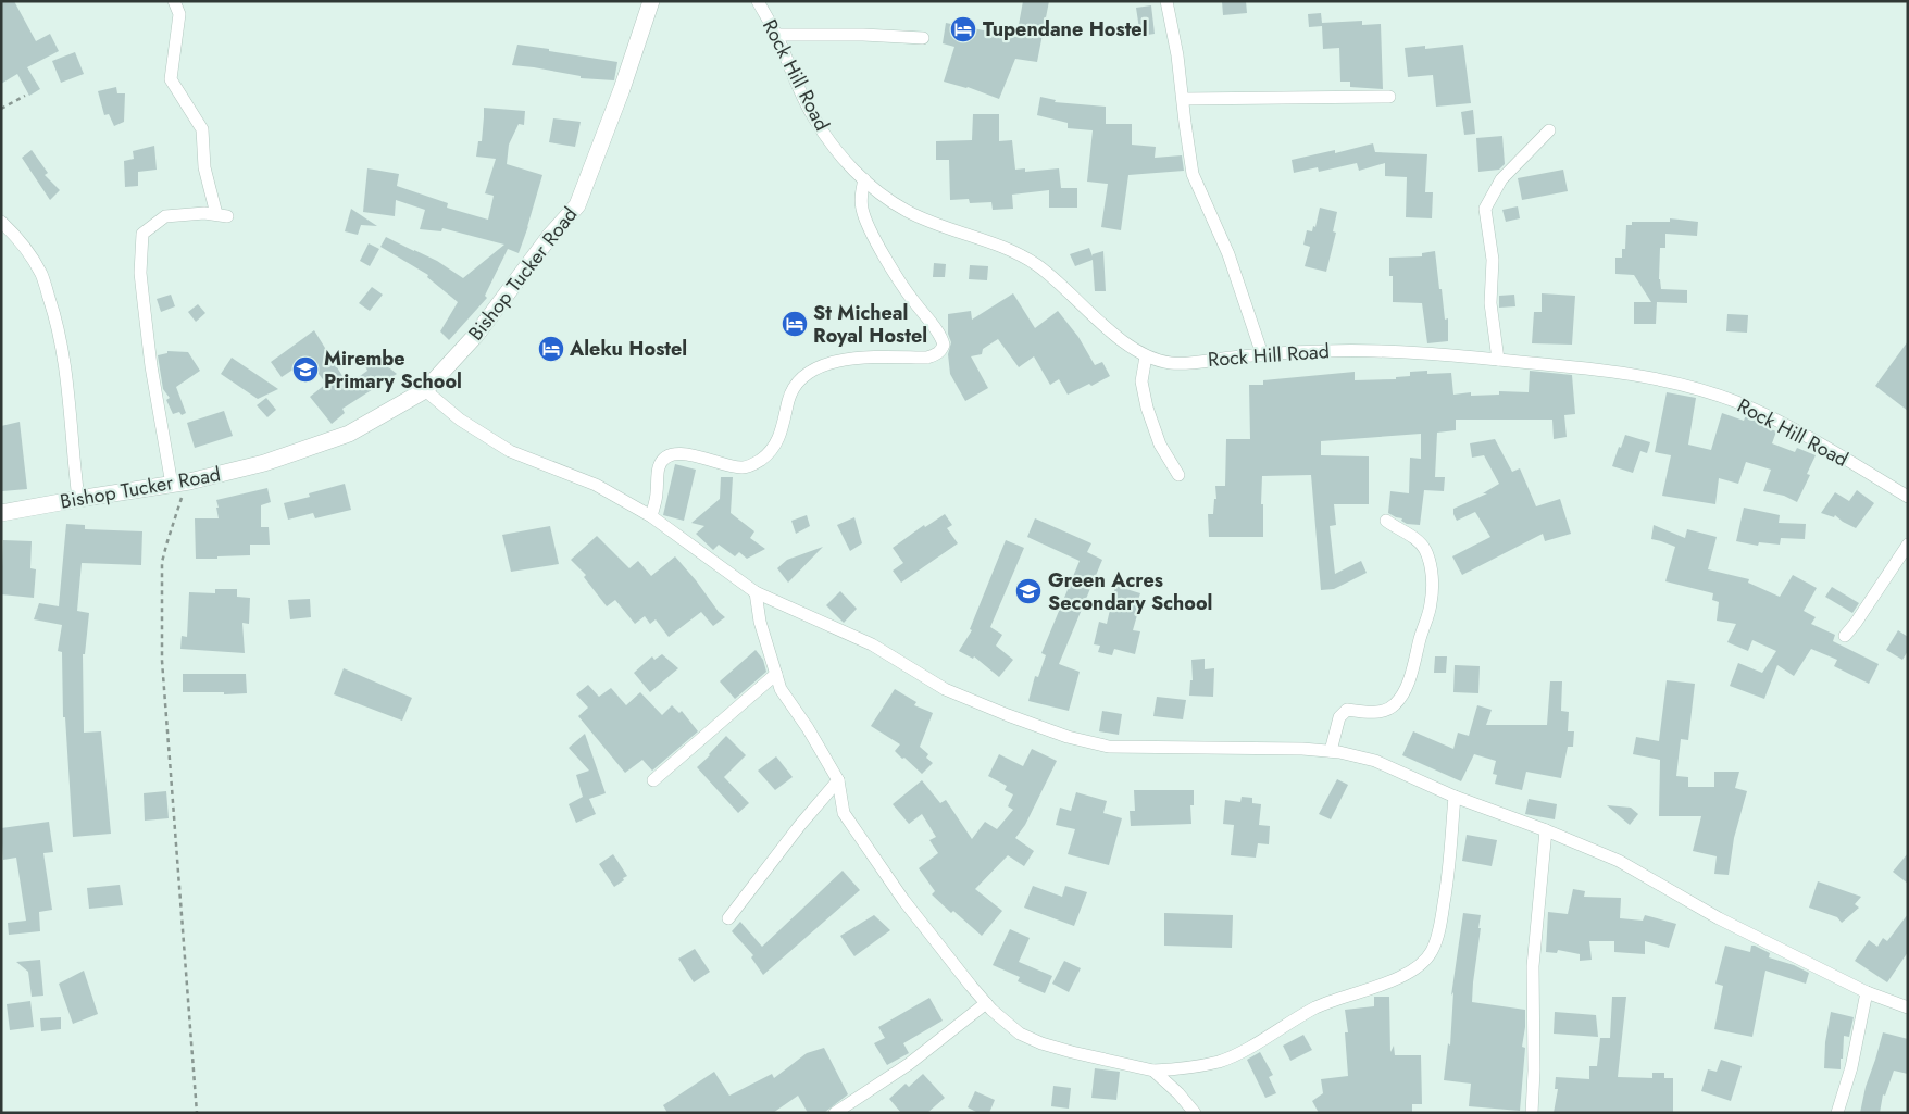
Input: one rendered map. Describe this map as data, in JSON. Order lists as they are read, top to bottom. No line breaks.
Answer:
{"streets":{"main road":["Bishop Tucker Road"],"street":["Rock Hill Road"]},"places":{"hotel":["Tupendane Hostel","St Micheal Royal Hostel","Aleku Hostel"],"school or university":["Mirembe Primary School","Green Acres Secondary School"]}}
